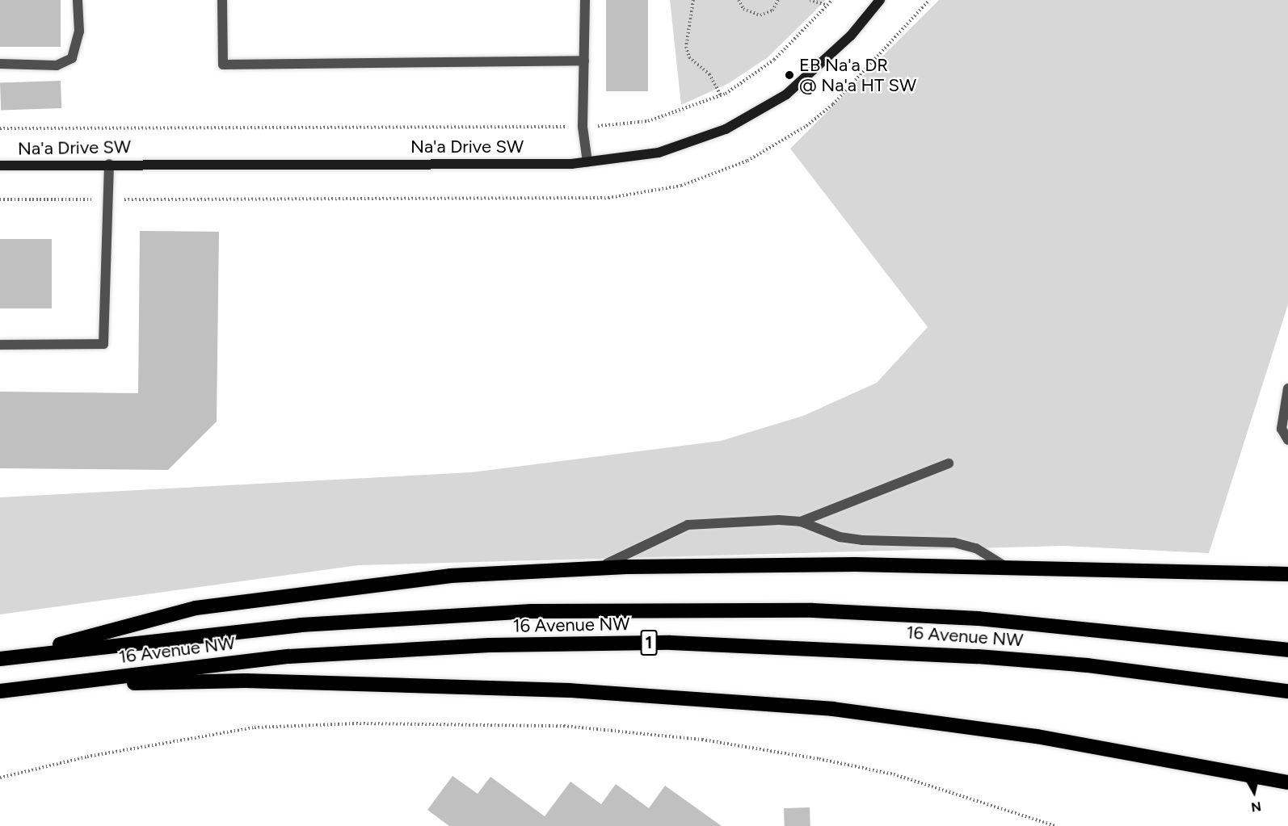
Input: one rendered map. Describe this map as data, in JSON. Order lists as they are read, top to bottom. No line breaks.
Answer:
{"streets":{"highway":["16 Avenue NW","1"],"street":["Na'a Drive SW"]},"places":["EB Na'a DR @ Na'a HT SW"],"north":"bottom"}
